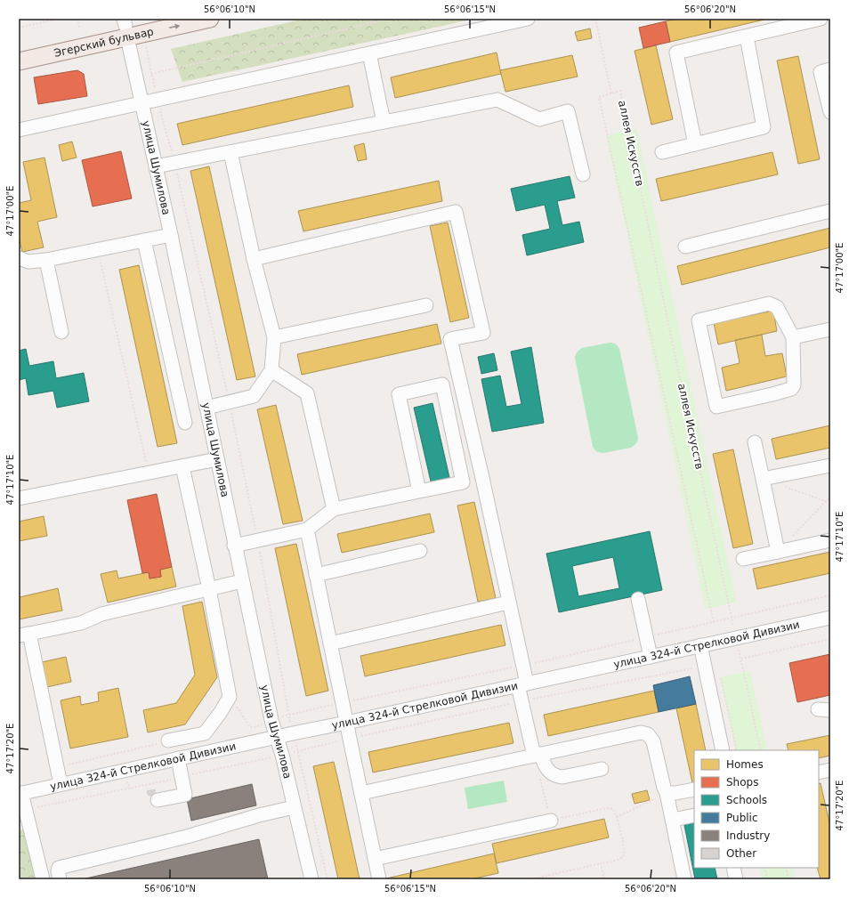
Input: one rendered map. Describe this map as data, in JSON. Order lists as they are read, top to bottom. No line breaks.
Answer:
{"streets":{"main road":["Эгерский бульвар"],"street":["улица Шумилова","улица 324-й Стрелковой Дивизии"],"path":["аллея Искусств"]},"crossings":[["Эгерский бульвар","улица Шумилова"],["улица Шумилова","улица 324-й Стрелковой Дивизии"]],"legend":["Homes","Shops","Schools","Public","Industry","Other"],"coordinates":["56°06'10\"N","56°06'15\"N","56°06'20\"N","47°17'00\"E","47°17'10\"E","47°17'20\"E"]}
